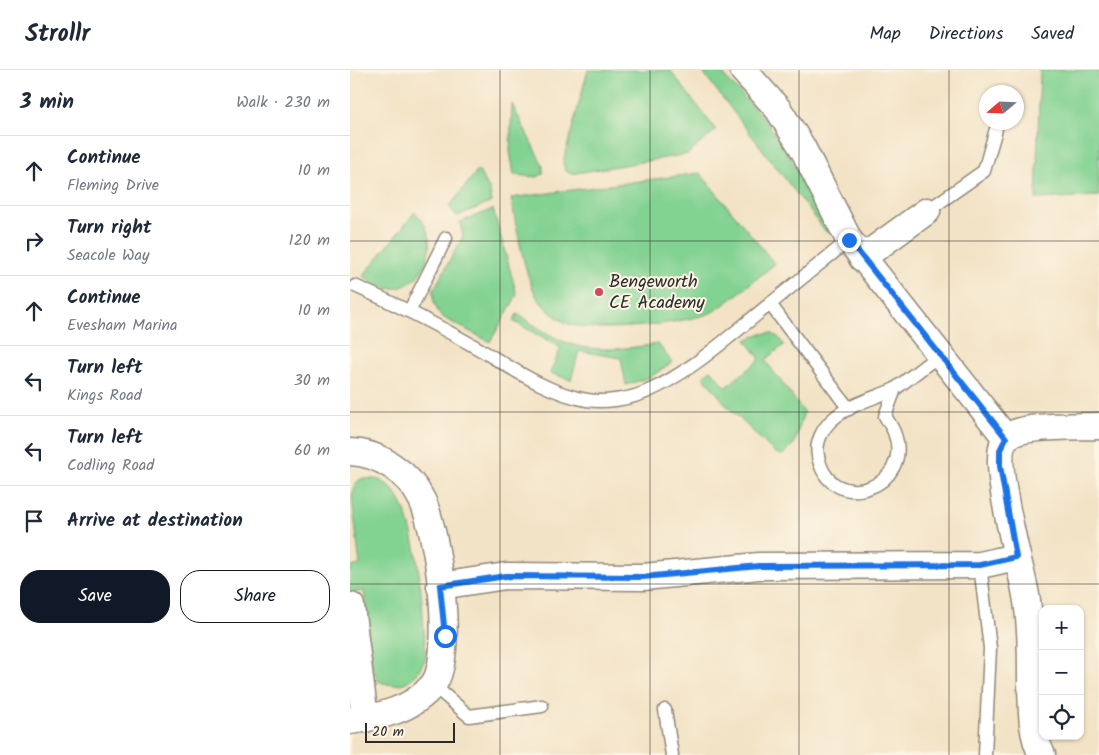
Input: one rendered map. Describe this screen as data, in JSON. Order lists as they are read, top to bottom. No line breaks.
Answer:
{"places":["Bengeworth CE Academy"],"scale_bar":"20 m","north":"left","page":{"header":"Strollr","nav":["Map","Directions","Saved"],"heading":["3 min","Walk · 230 m"],"list":[["Continue","Fleming Drive","10 m"],["Turn right","Seacole Way","120 m"],["Continue","Evesham Marina","10 m"],["Turn left","Kings Road","30 m"],["Turn left","Codling Road","60 m"],"Arrive at destination"],"buttons":["Save","Share"],"map_buttons":["+","−"],"scale":"20 m"}}
